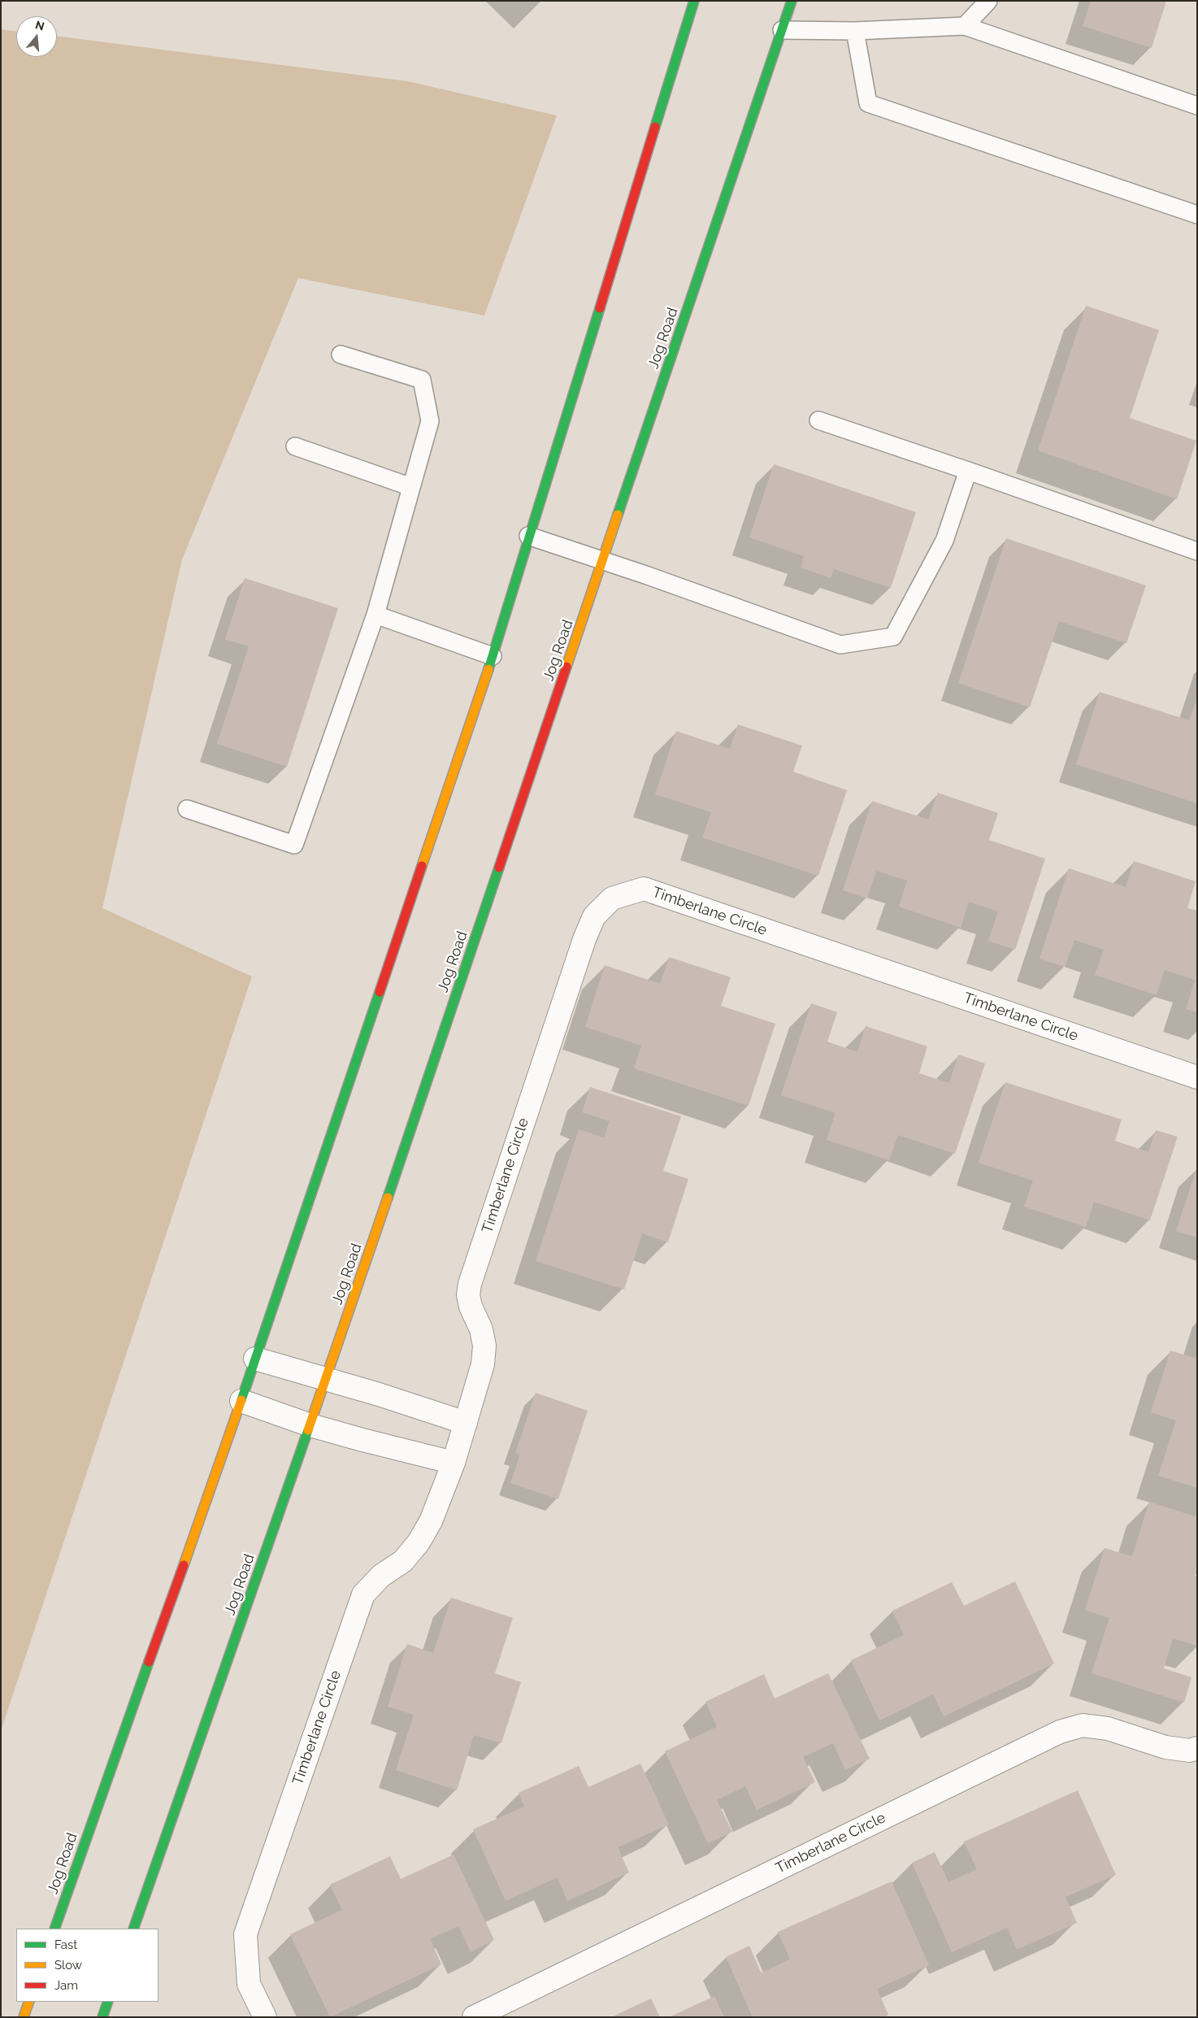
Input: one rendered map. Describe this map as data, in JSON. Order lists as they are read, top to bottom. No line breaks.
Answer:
{"streets":{"main road":["Jog Road"],"street":["Timberlane Circle"]},"legend":["Fast","Slow","Jam"],"north":"top"}
